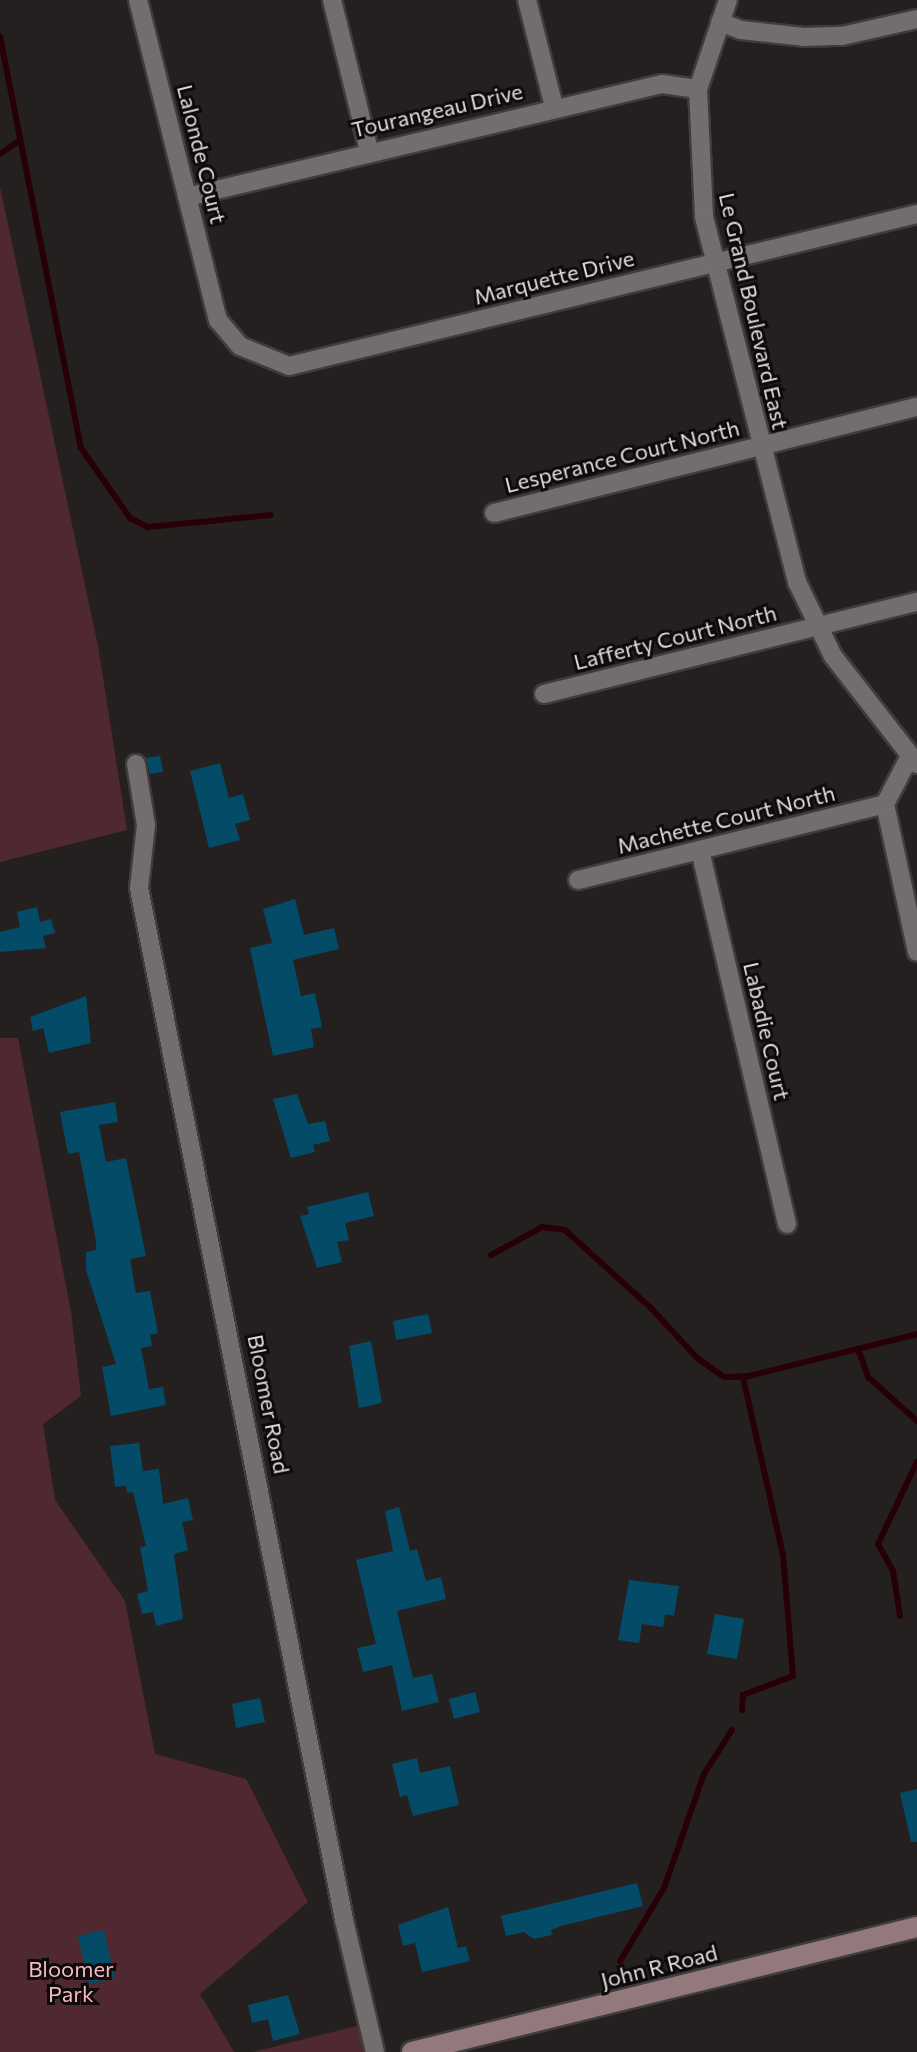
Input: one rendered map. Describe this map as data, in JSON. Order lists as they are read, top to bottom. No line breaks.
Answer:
{"streets":{"street":["Tourangeau Drive","Lalonde Court","Marquette Drive","Le Grand Boulevard East","Lesperance Court North","Lafferty Court North","Machette Court North","Labadie Court","Bloomer Road","John R Road"]},"crossings":[["Tourangeau Drive","Lalonde Court"],["Tourangeau Drive","Le Grand Boulevard East"],["Lalonde Court","Marquette Drive"],["Marquette Drive","Le Grand Boulevard East"],["Le Grand Boulevard East","Lesperance Court North"],["Le Grand Boulevard East","Lafferty Court North"],["Machette Court North","Labadie Court"]],"parks":["Bloomer Park"]}
